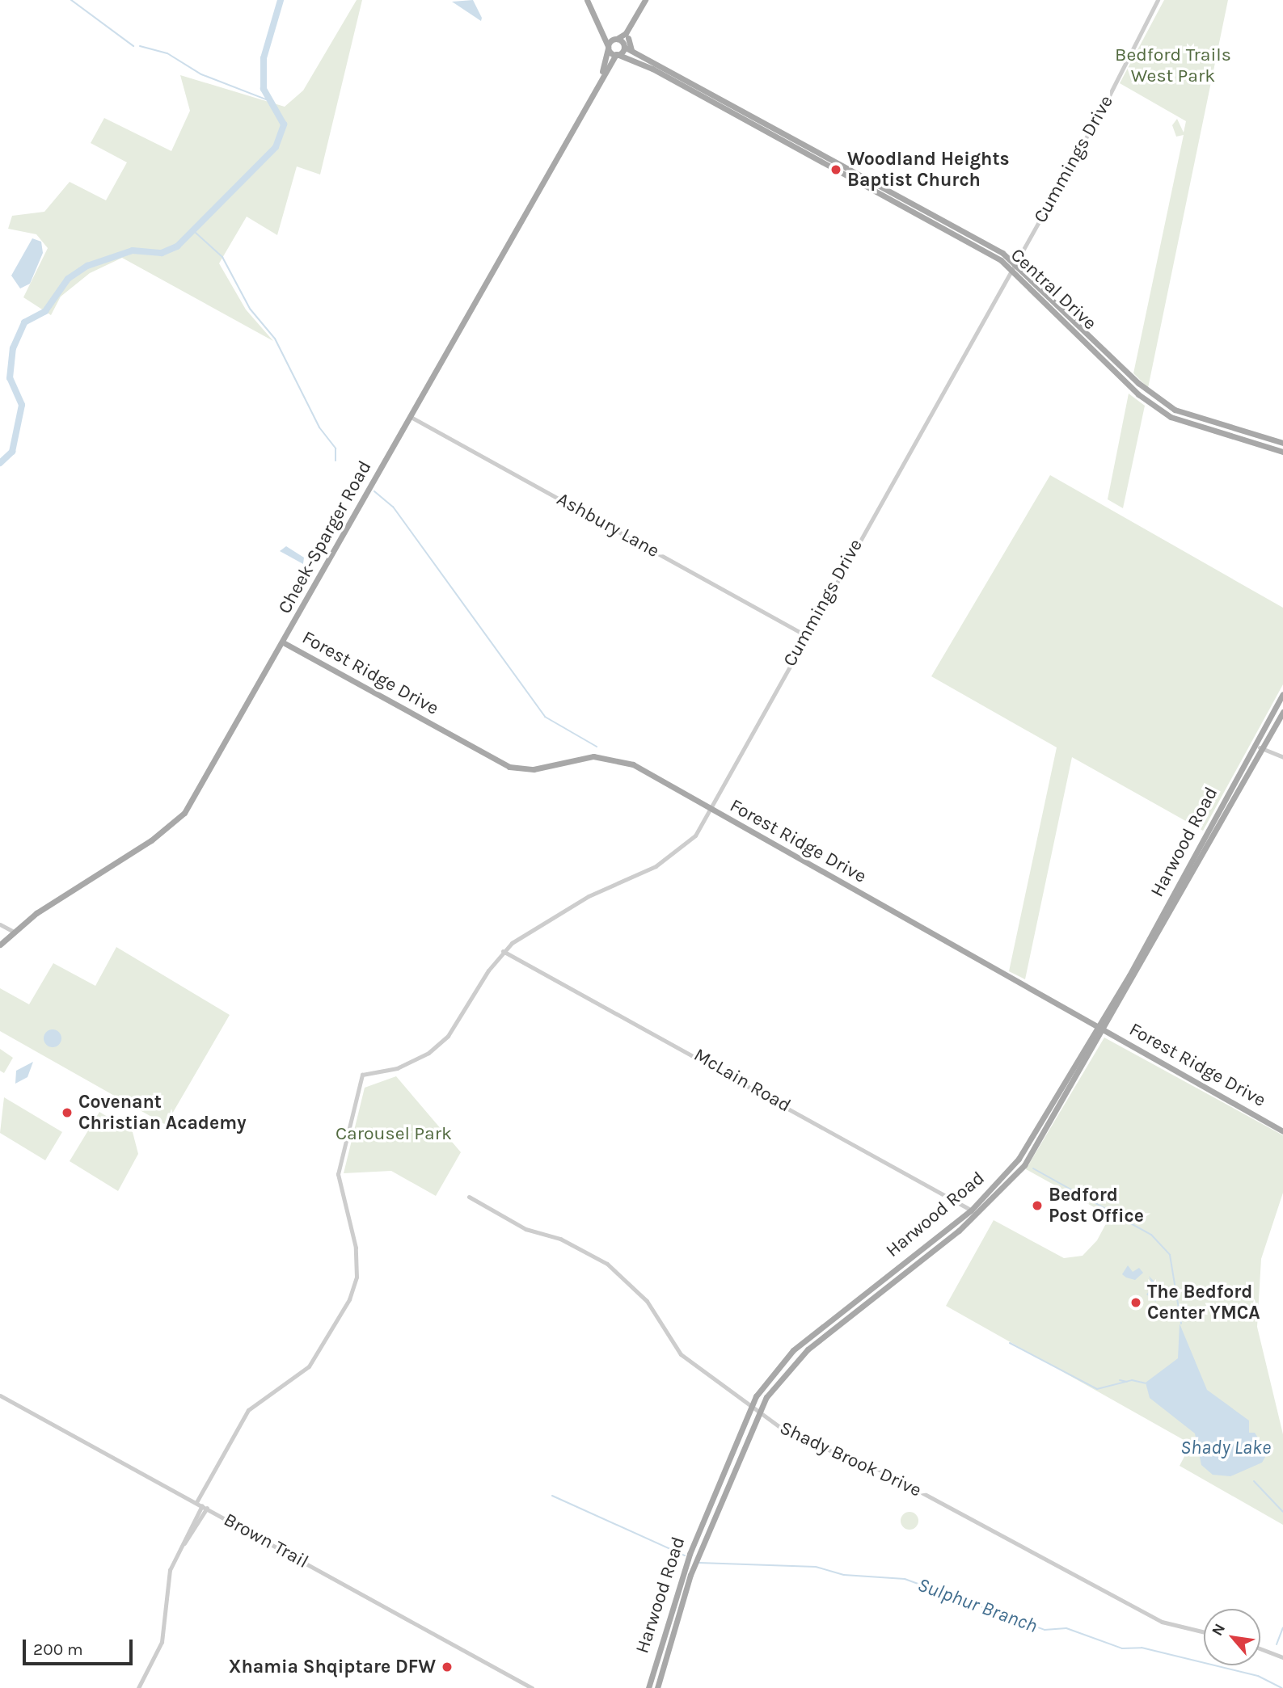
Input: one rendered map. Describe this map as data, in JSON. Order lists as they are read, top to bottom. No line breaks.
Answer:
{"streets":{"main road":["Central Drive","Cheek-Sparger Road","Forest Ridge Drive","Harwood Road"],"street":["Cummings Drive","Ashbury Lane","McLain Road","Shady Brook Drive","Brown Trail"]},"crossings":[["Cummings Drive","Central Drive"],["Cummings Drive","Ashbury Lane"],["Cummings Drive","Forest Ridge Drive"],["Cummings Drive","McLain Road"],["Cummings Drive","Brown Trail"],["Central Drive","Cheek-Sparger Road"],["Ashbury Lane","Cheek-Sparger Road"],["Cheek-Sparger Road","Forest Ridge Drive"],["Forest Ridge Drive","Harwood Road"],["Harwood Road","McLain Road"],["Harwood Road","Shady Brook Drive"]],"water":["Shady Lake","Sulphur Branch"],"parks":["Bedford Trails West Park","Carousel Park"],"places":["Woodland Heights Baptist Church","Covenant Christian Academy","Bedford Post Office","The Bedford Center YMCA","Xhamia Shqiptare DFW"],"scale_bar":"200 m","north":"top left"}
